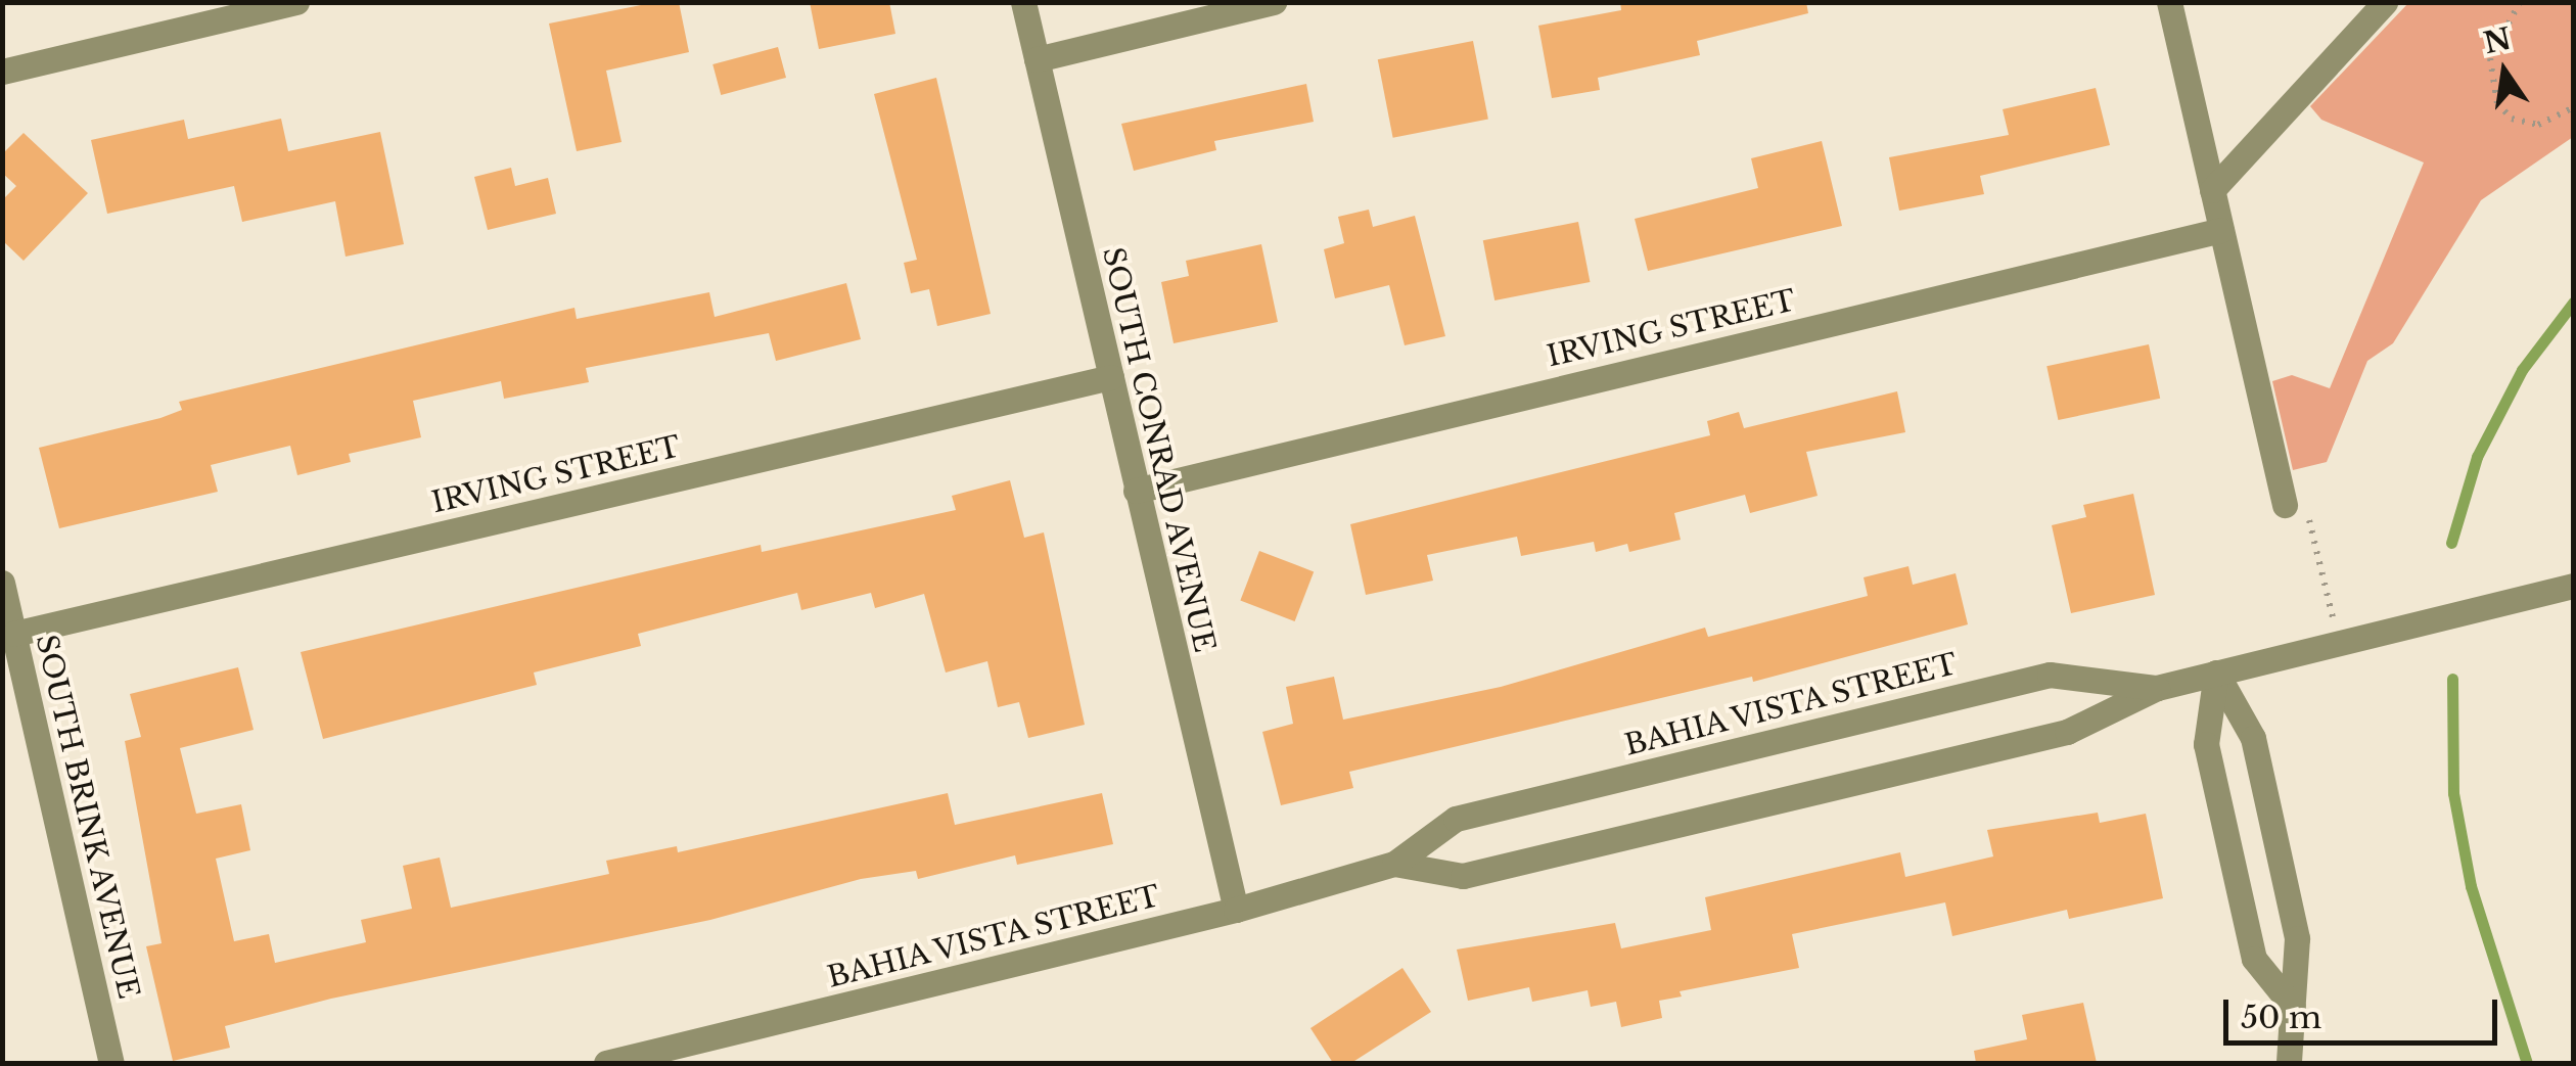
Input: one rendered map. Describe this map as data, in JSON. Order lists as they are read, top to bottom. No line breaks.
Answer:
{"streets":{"street":["IRVING STREET","SOUTH CONRAD AVENUE","BAHIA VISTA STREET","SOUTH BRINK AVENUE"]},"crossings":[["IRVING STREET","SOUTH CONRAD AVENUE"],["IRVING STREET","SOUTH BRINK AVENUE"],["SOUTH CONRAD AVENUE","BAHIA VISTA STREET"]],"scale_bar":"50 m","north":"top"}
